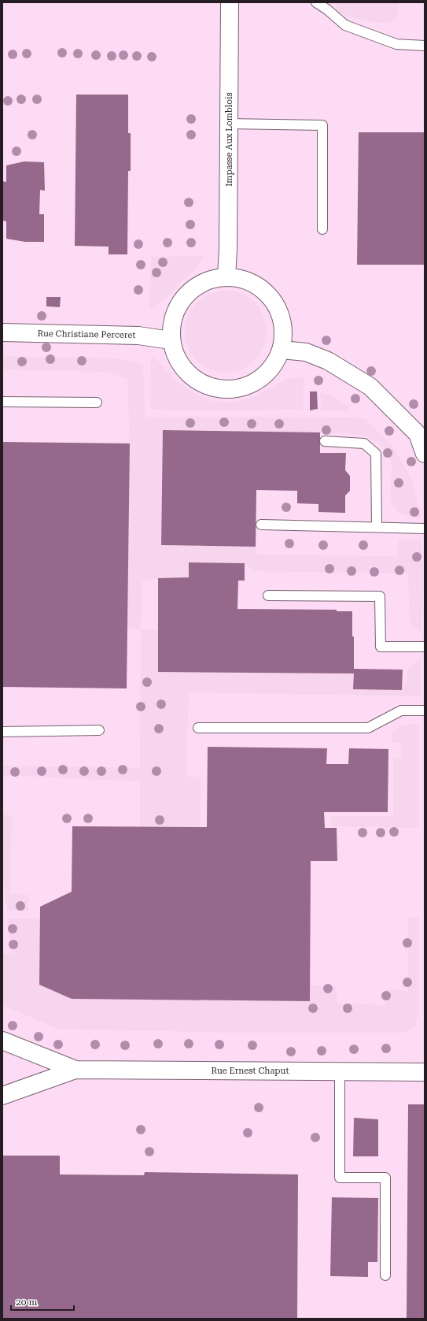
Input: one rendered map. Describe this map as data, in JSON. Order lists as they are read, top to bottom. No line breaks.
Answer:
{"streets":{"street":["Impasse Aux Lomblois","Rue Christiane Perceret","Rue Ernest Chaput"]},"scale_bar":"20 m"}
